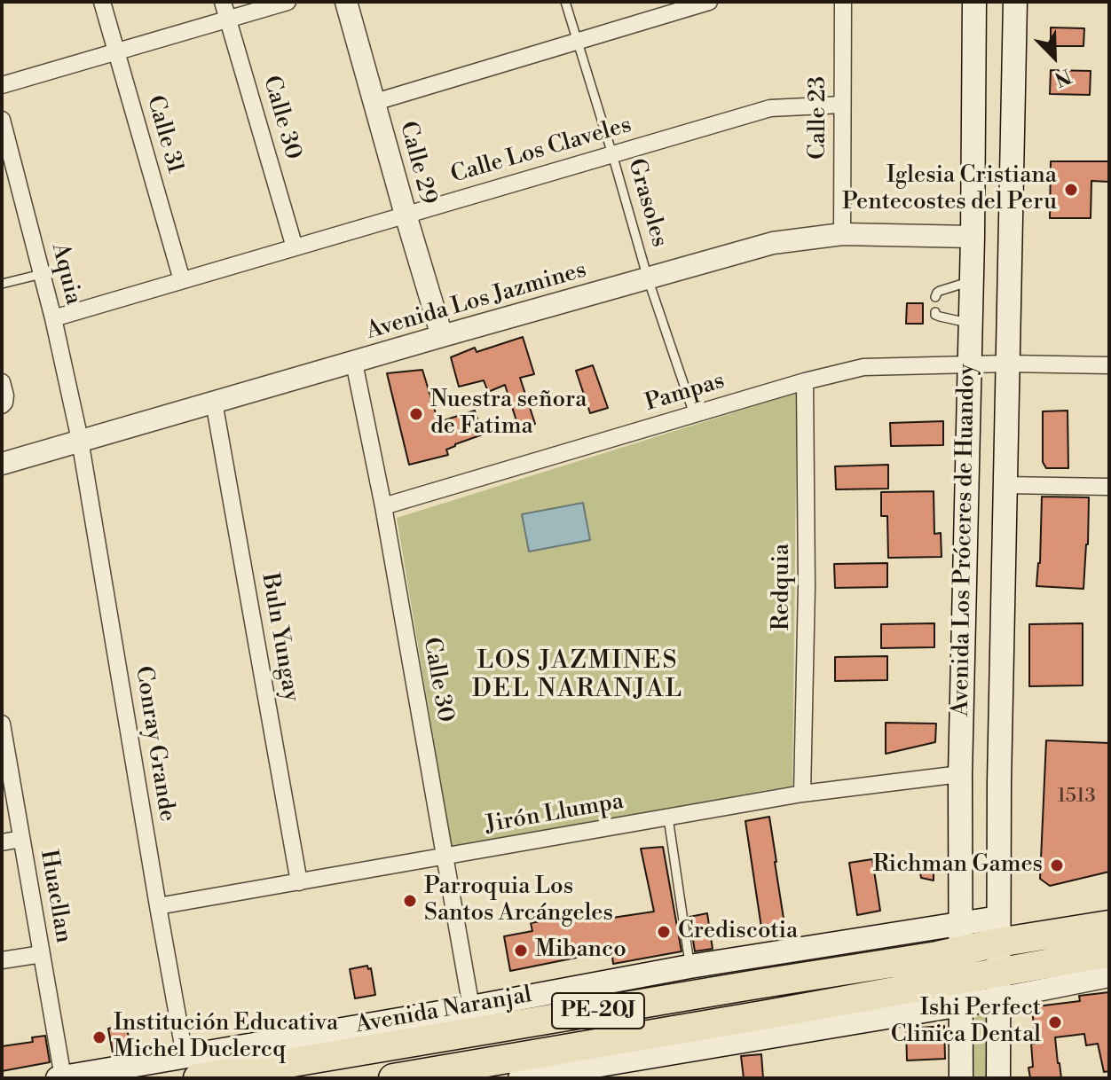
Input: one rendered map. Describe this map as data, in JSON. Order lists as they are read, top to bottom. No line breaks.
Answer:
{"streets":{"highway":["Avenida Naranjal","PE-20J"],"main road":["Avenida Los Próceres de Huandoy"],"street":["Calle 30","Calle 23","Calle 31","Calle Los Claveles","Calle 29","Aquia","Avenida Los Jazmines","Pampas","Redquia","Buln Yungay","Conray Grande","Jirón Llumpa","Huacllan"],"lane":["Grasoles"]},"crossings":[["Calle 30","Calle Los Claveles"],["Calle 30","Avenida Los Jazmines"],["Calle 30","Pampas"],["Calle 30","Jirón Llumpa"],["Calle 30","Avenida Naranjal"],["Calle 23","Calle Los Claveles"],["Calle 23","Avenida Los Jazmines"],["Calle 31","Calle Los Claveles"],["Calle Los Claveles","Calle 29"],["Calle Los Claveles","Grasoles"],["Calle Los Claveles","Aquia"],["Calle 29","Avenida Los Jazmines"],["Grasoles","Avenida Los Jazmines"],["Grasoles","Pampas"],["Aquia","Avenida Los Jazmines"],["Aquia","Conray Grande"],["Avenida Los Jazmines","Avenida Los Próceres de Huandoy"],["Avenida Los Jazmines","Buln Yungay"],["Avenida Los Jazmines","Conray Grande"],["Pampas","Avenida Los Próceres de Huandoy"],["Pampas","Redquia"],["Avenida Los Próceres de Huandoy","Jirón Llumpa"],["Avenida Los Próceres de Huandoy","Avenida Naranjal"],["Redquia","Jirón Llumpa"],["Buln Yungay","Jirón Llumpa"],["Conray Grande","Jirón Llumpa"],["Conray Grande","Avenida Naranjal"],["Huacllan","Avenida Naranjal"]],"districts":["LOS JAZMINES DEL NARANJAL"],"places":["Iglesia Cristiana Pentecostes del Peru","Nuestra señora de Fatima","Richman Games","Parroquia Los Santos Arcángeles","Crediscotia","Mibanco","Ishi Perfect Clinica Dental","Institución Educativa Michel Duclercq"],"house_numbers":["1513"],"north":"bottom right"}
